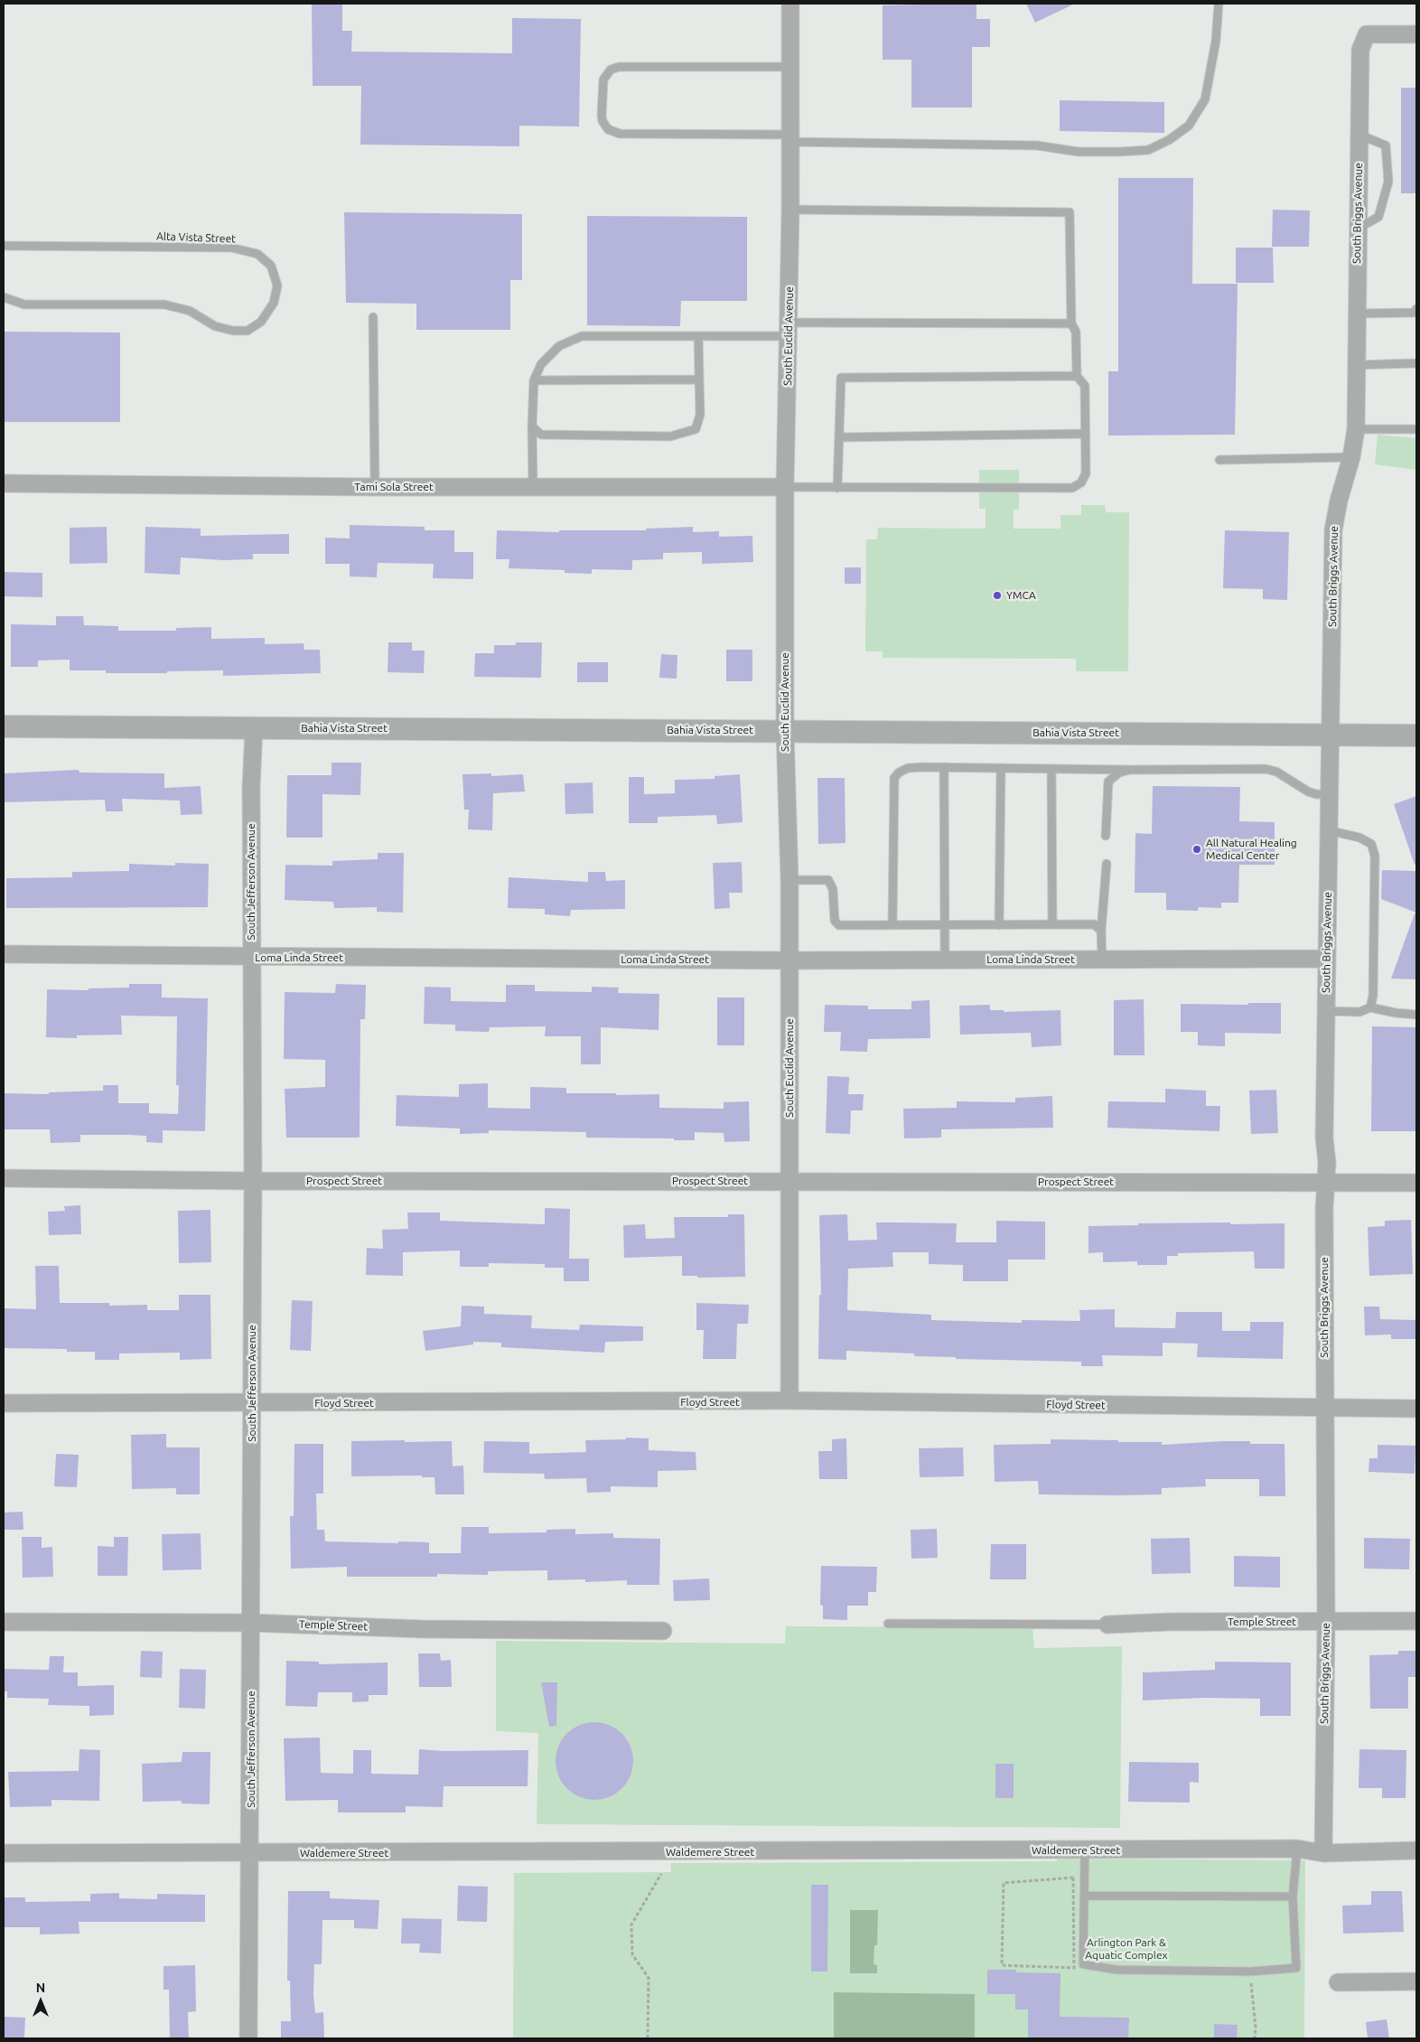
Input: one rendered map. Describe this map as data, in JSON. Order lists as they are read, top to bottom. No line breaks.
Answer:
{"streets":{"street":["South Briggs Avenue","South Euclid Avenue","Tami Sola Street","Bahia Vista Street","South Jefferson Avenue","Loma Linda Street","Prospect Street","Floyd Street","Temple Street","Waldemere Street"],"lane":["Alta Vista Street"]},"crossings":[["South Briggs Avenue","Bahia Vista Street"],["South Briggs Avenue","Loma Linda Street"],["South Briggs Avenue","Prospect Street"],["South Briggs Avenue","Floyd Street"],["South Briggs Avenue","Temple Street"],["South Briggs Avenue","Waldemere Street"],["South Euclid Avenue","Tami Sola Street"],["South Euclid Avenue","Bahia Vista Street"],["South Euclid Avenue","Loma Linda Street"],["South Euclid Avenue","Prospect Street"],["South Euclid Avenue","Floyd Street"],["Bahia Vista Street","South Jefferson Avenue"],["South Jefferson Avenue","Loma Linda Street"],["South Jefferson Avenue","Prospect Street"],["South Jefferson Avenue","Floyd Street"],["South Jefferson Avenue","Temple Street"],["South Jefferson Avenue","Waldemere Street"]],"parks":["Arlington Park & Aquatic Complex"],"places":["YMCA","All Natural Healing Medical Center"],"north":"top"}
